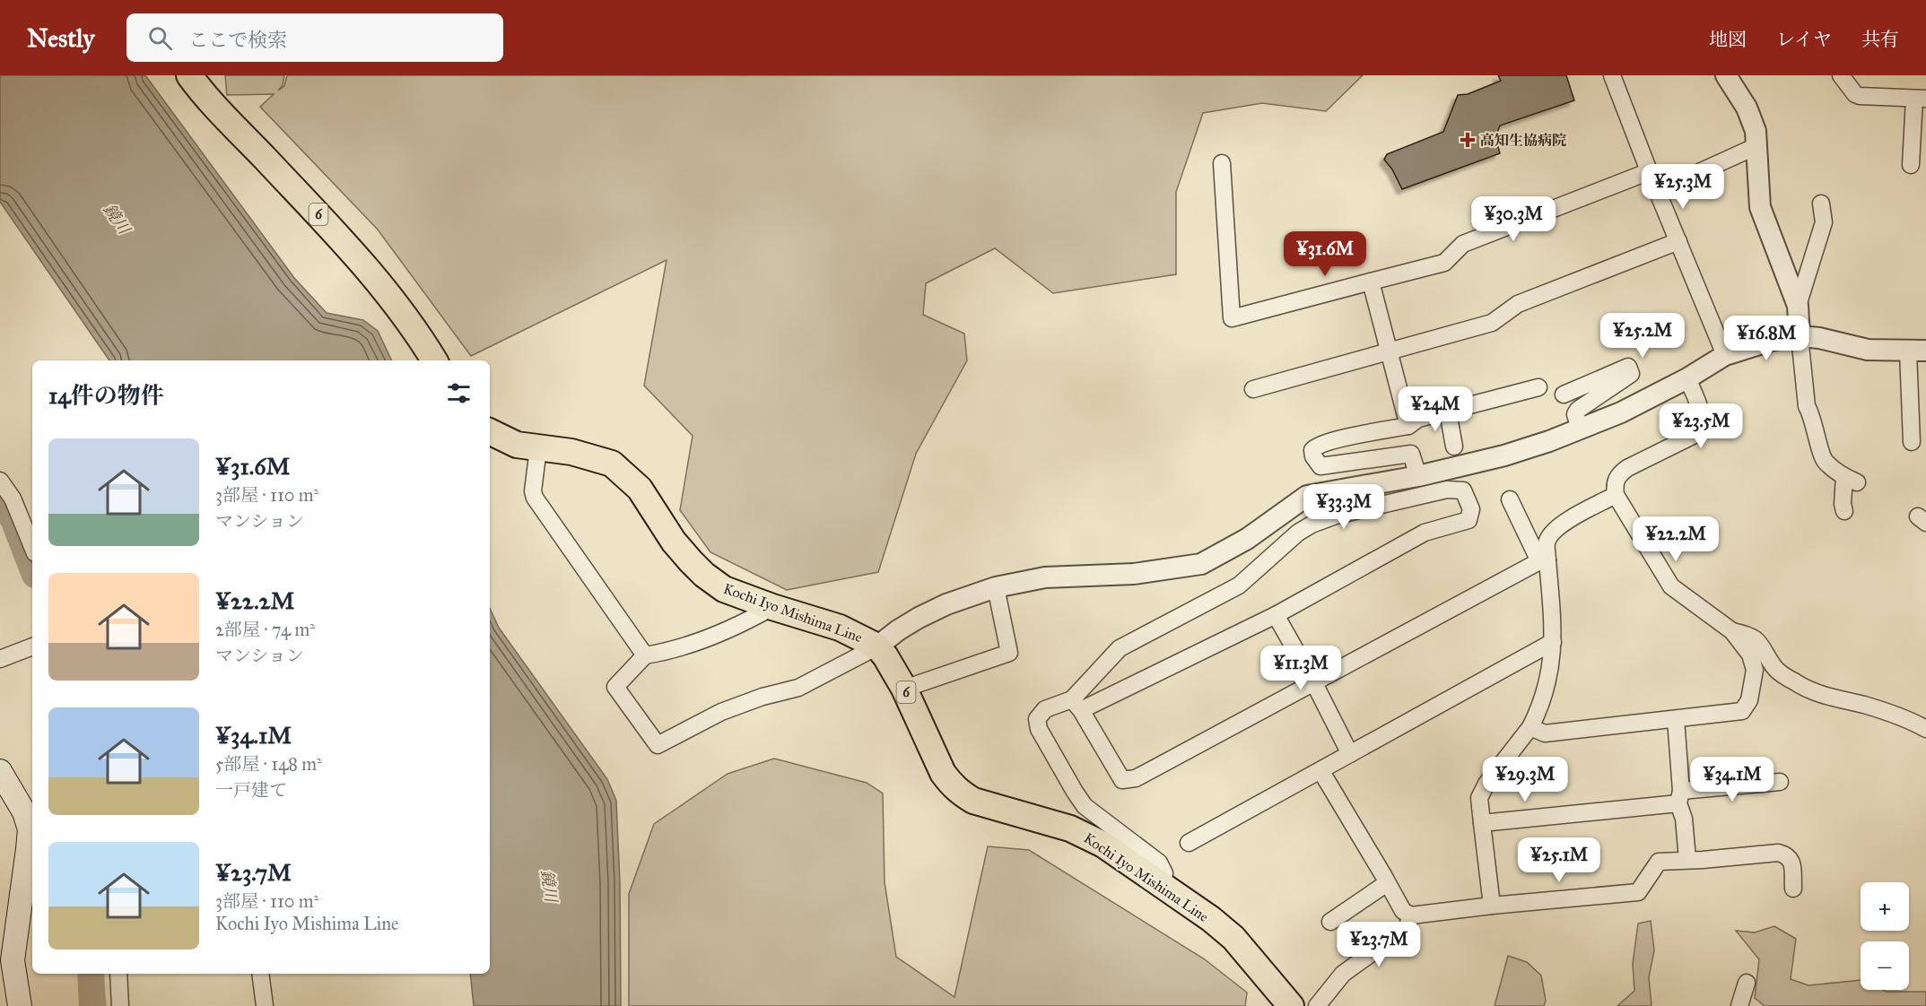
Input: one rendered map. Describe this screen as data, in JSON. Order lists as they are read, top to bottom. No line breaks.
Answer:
{"streets":{"main road":["6","Kochi Iyo Mishima Line"]},"water":["鏡川"],"places":{"health":["高知生協病院"]},"page":{"header":"Nestly","search":"ここで検索","nav":["地図","レイヤ","共有"],"price":["¥25.3M","¥30.3M","¥31.6M","¥25.2M","¥16.8M","¥24M","¥23.5M","¥33.3M","¥22.2M","¥11.3M","¥29.3M","¥34.1M","¥25.1M","¥23.7M"],"heading":"14件の物件","list":[{"name":"¥31.6M","note":"3部屋 · 110 m² · マンション"},{"name":"¥22.2M","note":"2部屋 · 74 m² · マンション"},{"name":"¥34.1M","note":"5部屋 · 148 m² · 一戸建て"},{"name":"¥23.7M","note":"3部屋 · 110 m² · Kochi Iyo Mishima Line"}],"map_buttons":["+","−"]}}
